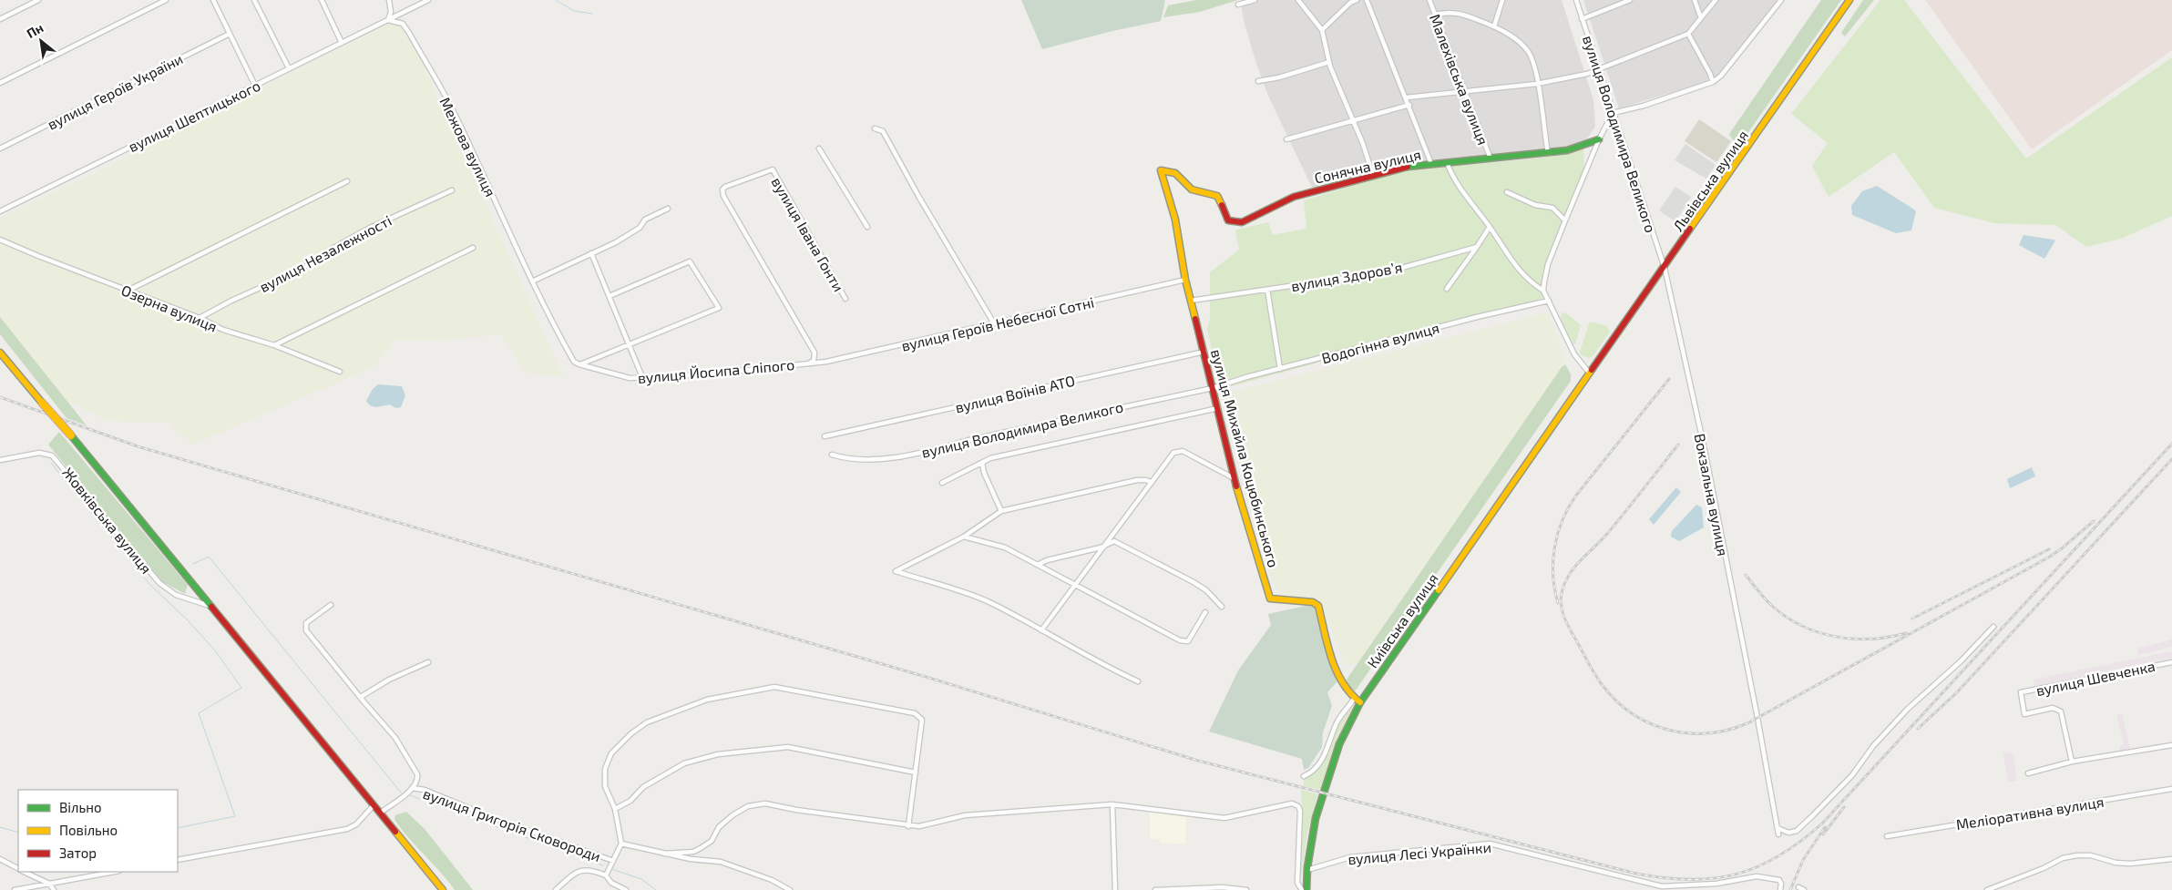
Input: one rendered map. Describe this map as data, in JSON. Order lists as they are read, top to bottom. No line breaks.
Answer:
{"streets":{"main road":["Сонячна вулиця","Львівська вулиця","вулиця Михайла Коцюбинського","Київська вулиця"],"street":["Малехівська вулиця","вулиця Героїв України","вулиця Шептицького","вулиця Володимира Великого","Межова вулиця","вулиця Івана Гонти","вулиця Незалежності","вулиця Здоровʼя","Озерна вулиця","вулиця Героїв Небесної Сотні","Водогінна вулиця","вулиця Йосипа Сліпого","вулиця Воїнів АТО","Вокзальна вулиця","Жовківська вулиця","вулиця Шевченка","Меліоративна вулиця","вулиця Григорія Сковороди","вулиця Лесі Українки"]},"crossings":[["Малехівська вулиця","Сонячна вулиця"],["вулиця Шептицького","Межова вулиця"],["вулиця Володимира Великого","Львівська вулиця"],["вулиця Володимира Великого","Водогінна вулиця"],["вулиця Володимира Великого","вулиця Михайла Коцюбинського"],["вулиця Володимира Великого","Вокзальна вулиця"],["Межова вулиця","вулиця Йосипа Сліпого"],["Сонячна вулиця","вулиця Михайла Коцюбинського"],["Львівська вулиця","Вокзальна вулиця"],["Львівська вулиця","Київська вулиця"],["вулиця Івана Гонти","вулиця Героїв Небесної Сотні"],["вулиця Івана Гонти","вулиця Йосипа Сліпого"],["вулиця Незалежності","Озерна вулиця"],["вулиця Здоровʼя","вулиця Михайла Коцюбинського"],["вулиця Героїв Небесної Сотні","вулиця Йосипа Сліпого"],["вулиця Героїв Небесної Сотні","вулиця Михайла Коцюбинського"],["Водогінна вулиця","вулиця Михайла Коцюбинського"],["вулиця Воїнів АТО","вулиця Михайла Коцюбинського"],["вулиця Михайла Коцюбинського","Київська вулиця"],["Київська вулиця","вулиця Лесі Українки"]],"legend":["Вільно","Повільно","Затор"],"north":"top left"}
